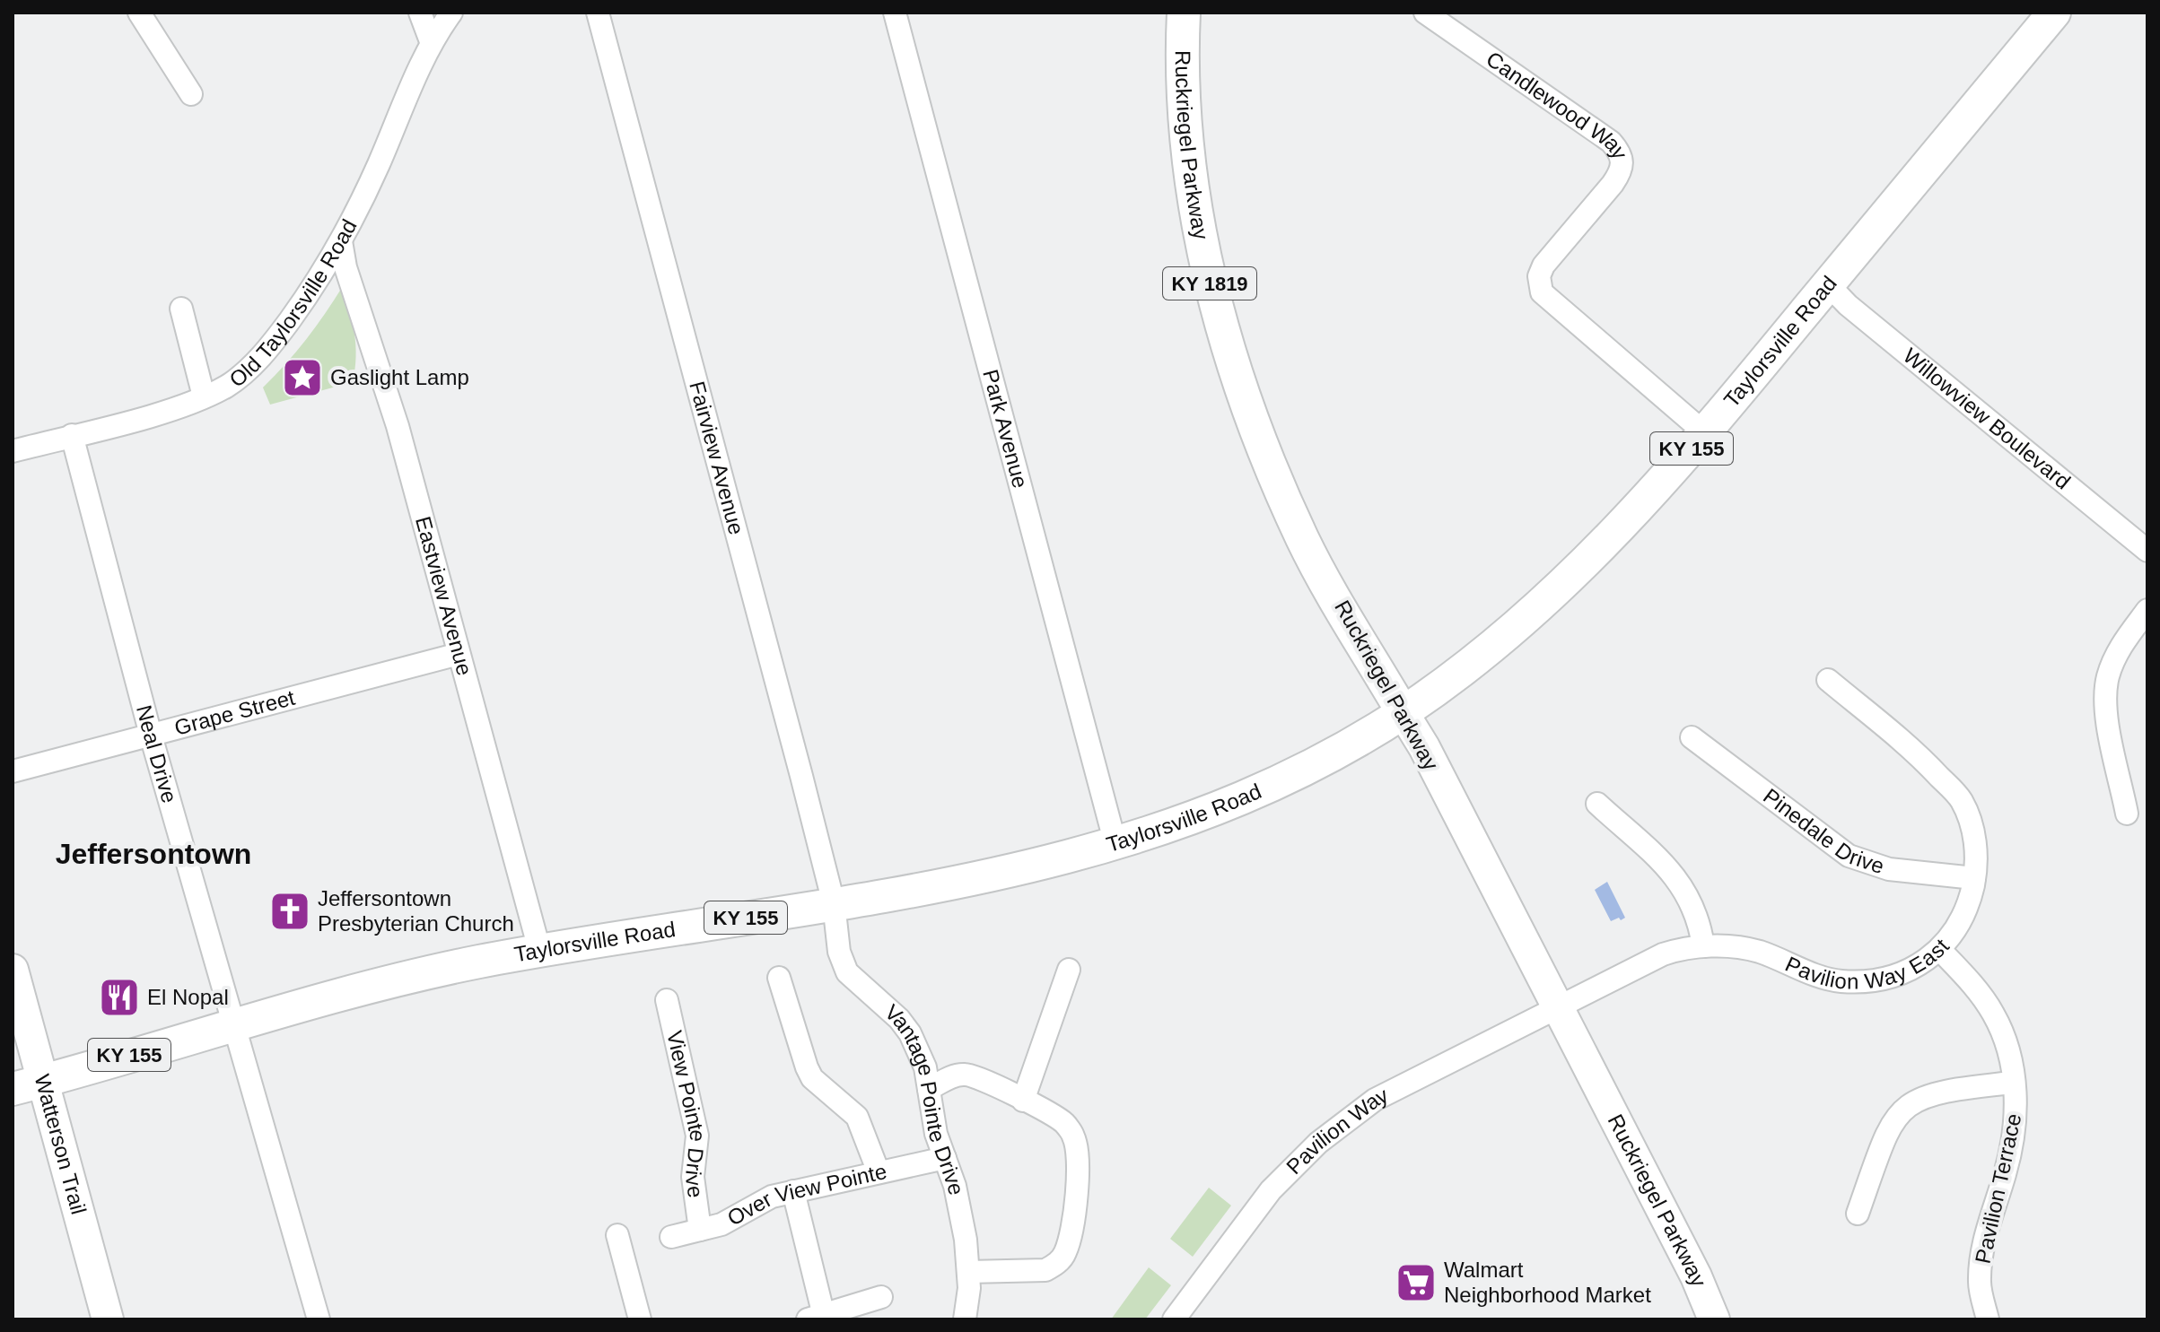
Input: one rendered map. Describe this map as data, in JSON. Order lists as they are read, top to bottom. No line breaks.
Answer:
{"streets":{"main road":["Ruckriegel Parkway","KY 1819","Taylorsville Road","KY 155","Watterson Trail"],"street":["Candlewood Way","Old Taylorsville Road","Willowview Boulevard","Park Avenue","Fairview Avenue","Eastview Avenue","Grape Street","Neal Drive","Pinedale Drive","Pavilion Way East","Vantage Pointe Drive","View Pointe Drive","Pavilion Way","Pavilion Terrace","Over View Pointe"]},"crossings":[["Candlewood Way","Taylorsville Road"],["Ruckriegel Parkway","Taylorsville Road"],["Ruckriegel Parkway","Pavilion Way East"],["Ruckriegel Parkway","Pavilion Way"],["Old Taylorsville Road","Eastview Avenue"],["Old Taylorsville Road","Neal Drive"],["Taylorsville Road","Willowview Boulevard"],["Taylorsville Road","Park Avenue"],["Taylorsville Road","Fairview Avenue"],["Taylorsville Road","Eastview Avenue"],["Taylorsville Road","Neal Drive"],["Taylorsville Road","Vantage Pointe Drive"],["Taylorsville Road","Watterson Trail"],["Fairview Avenue","Vantage Pointe Drive"],["Eastview Avenue","Grape Street"],["Grape Street","Neal Drive"],["Pinedale Drive","Pavilion Way East"],["Pavilion Way East","Pavilion Way"],["Pavilion Way East","Pavilion Terrace"],["Vantage Pointe Drive","Over View Pointe"],["View Pointe Drive","Over View Pointe"]],"districts":["Jeffersontown"],"places":{"place":["Gaslight Lamp"],"church":["Jeffersontown Presbyterian Church"],"restaurant":["El Nopal"],"supermarket":["Walmart Neighborhood Market"]}}
